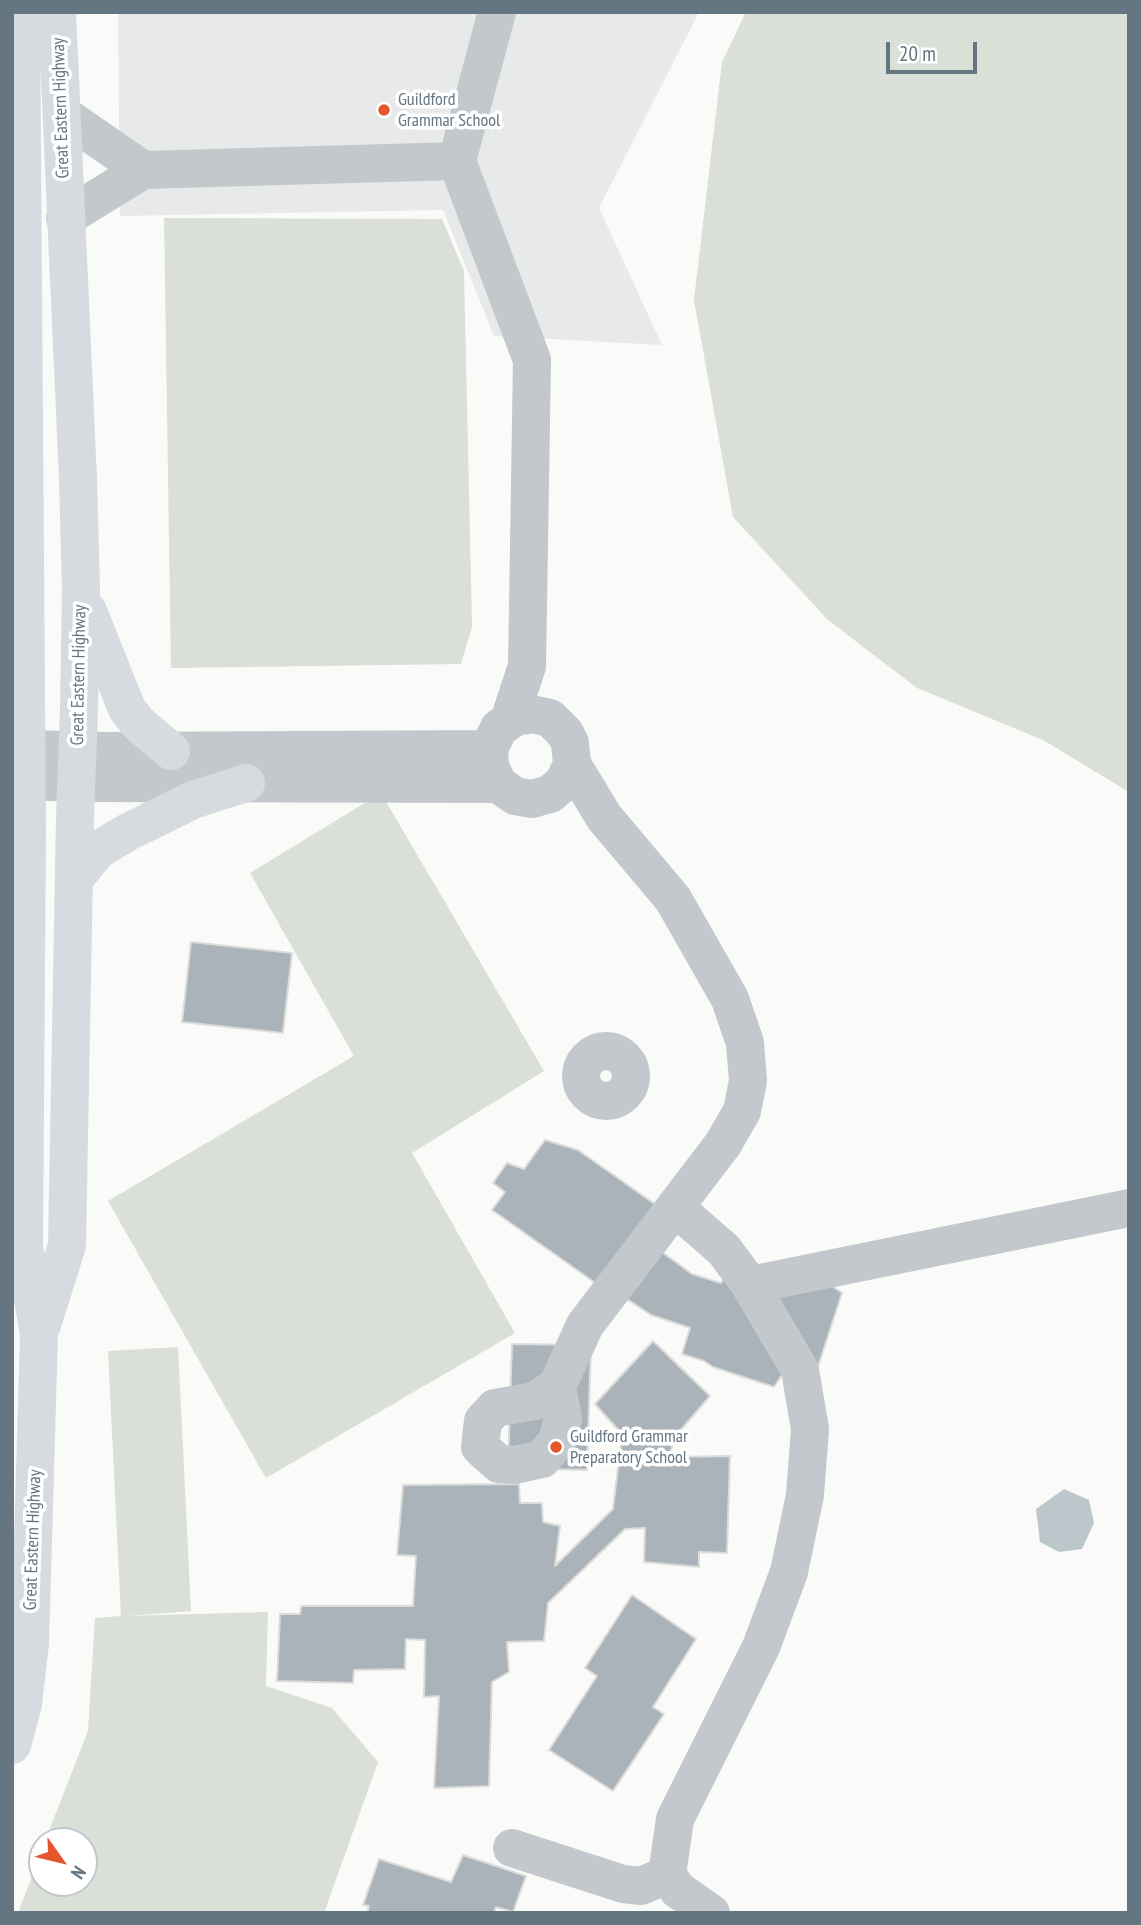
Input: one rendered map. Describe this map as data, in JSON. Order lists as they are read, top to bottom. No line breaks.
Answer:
{"streets":{"highway":["Great Eastern Highway"]},"places":["Guildford Grammar School","Guildford Grammar Preparatory School"],"scale_bar":"20 m","north":"bottom right"}
